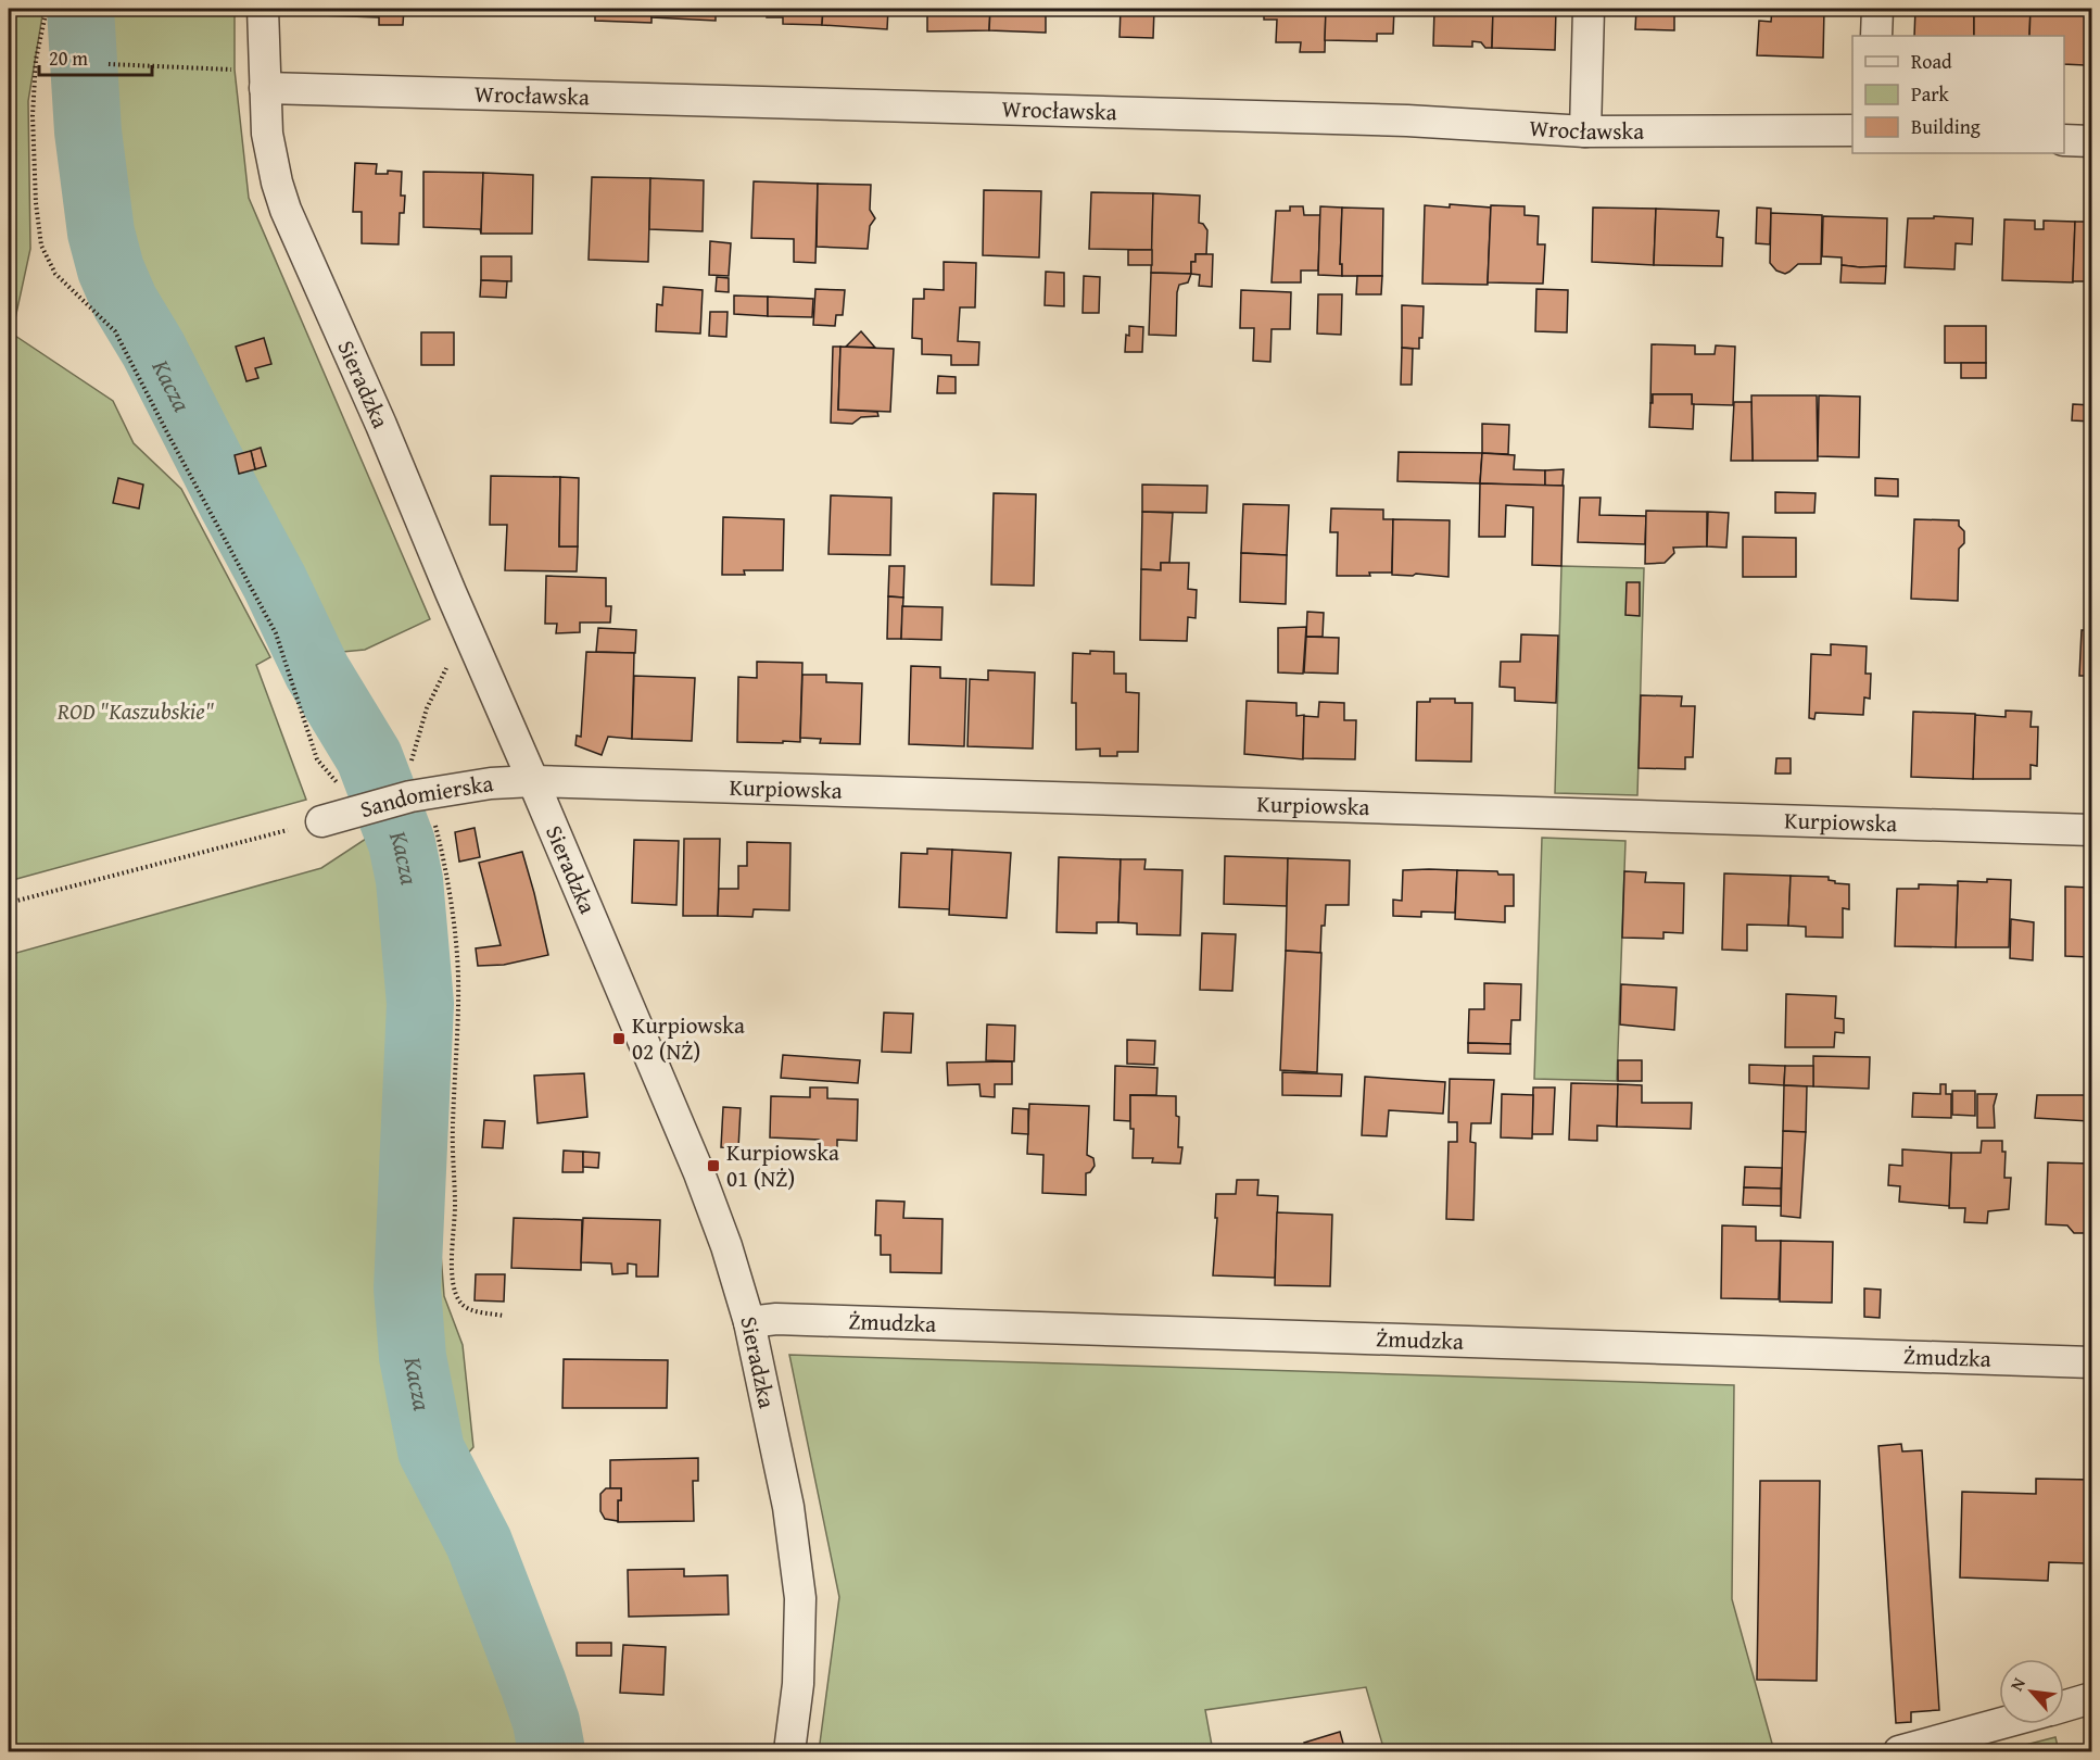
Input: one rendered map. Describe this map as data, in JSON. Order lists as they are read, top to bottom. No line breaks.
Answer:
{"streets":{"street":["Wrocławska","Sieradzka","Kurpiowska","Sandomierska","Żmudzka"]},"crossings":[["Wrocławska","Sieradzka"],["Sieradzka","Kurpiowska"],["Sieradzka","Sandomierska"],["Sieradzka","Żmudzka"],["Kurpiowska","Sandomierska"]],"water":["Kacza"],"parks":["ROD \"Kaszubskie\""],"places":{"transit":["Kurpiowska 02 (NŻ)","Kurpiowska 01 (NŻ)"]},"legend":["Road","Park","Building"],"scale_bar":"20 m","north":"top left"}
